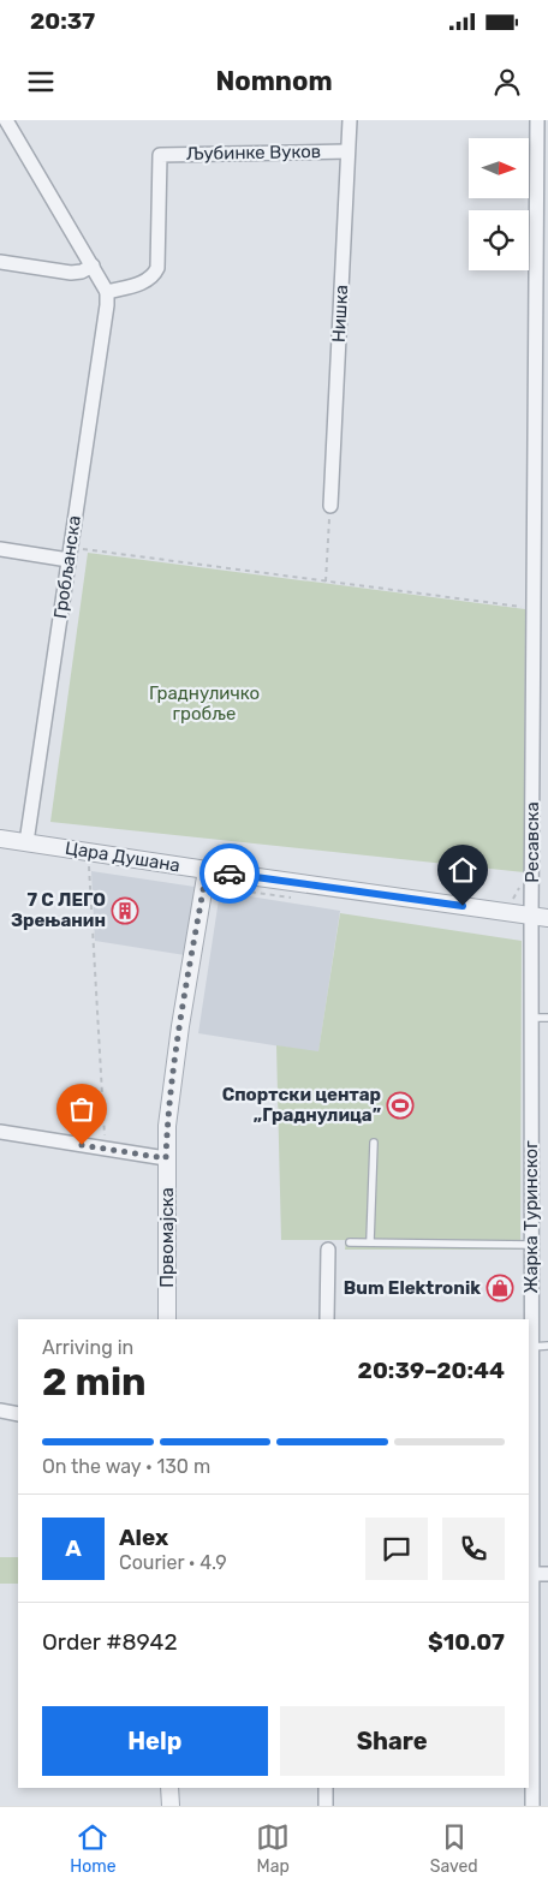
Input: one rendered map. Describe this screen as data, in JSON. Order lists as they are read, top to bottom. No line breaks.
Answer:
{"streets":{"street":["Љубинке Вуков","Нишка","Гробљанска","Ресавска","Цара Душана","Жарка Туринског","Првомајска"]},"crossings":[["Љубинке Вуков","Нишка"],["Љубинке Вуков","Гробљанска"],["Гробљанска","Цара Душана"],["Ресавска","Цара Душана"],["Ресавска","Жарка Туринског"],["Цара Душана","Жарка Туринског"],["Цара Душана","Првомајска"]],"parks":["Граднуличко гробље"],"places":{"building":["7 С ЛЕГО Зрењанин"],"sports":["Спортски центар „Граднулица”"],"shop":["Bum Elektronik"]},"north":"right","page":{"status":"20:37","header":"Nomnom","heading":["2 min","Arriving in","20:39–20:44"],"panel":["Alex","Courier · 4.9","Order #8942","$10.07"],"bar":"On the way · 130 m","round":"A","buttons":["Help","Share"],"tabs":["Home","Map","Saved"]}}
